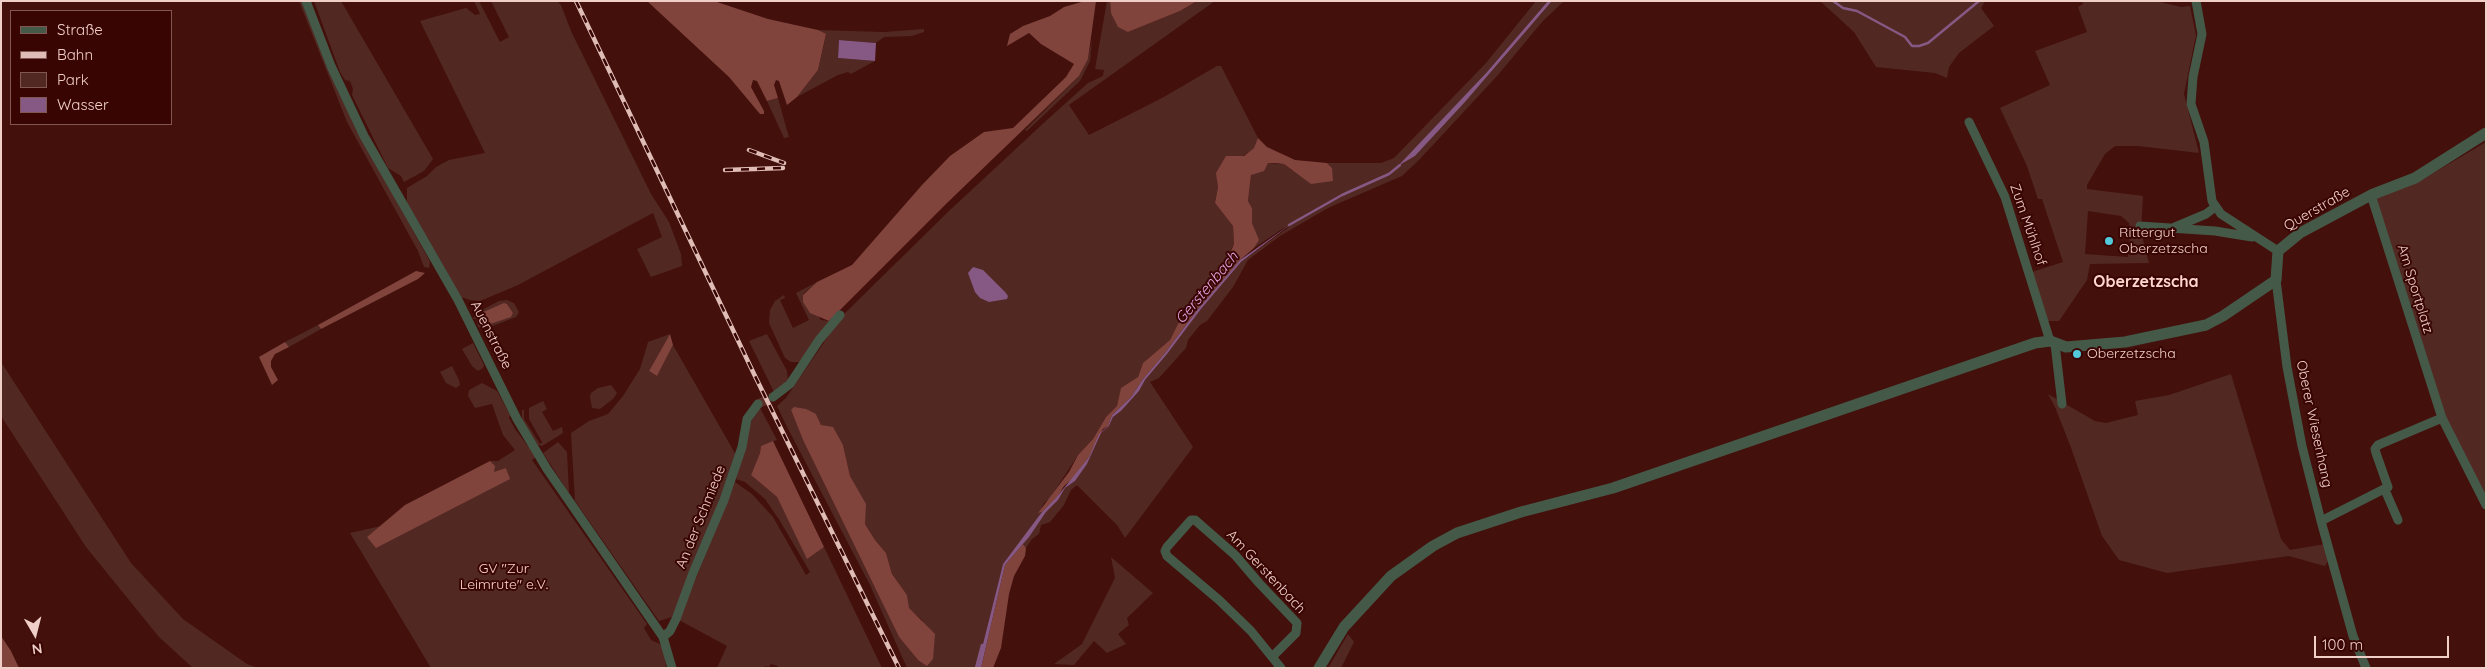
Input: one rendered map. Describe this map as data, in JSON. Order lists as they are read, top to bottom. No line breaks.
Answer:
{"streets":{"street":["Querstraße","Zum Mühlhof","Am Sportplatz","Auenstraße","Oberer Wiesenhang","An der Schmiede","Am Gerstenbach"]},"crossings":[["Querstraße","Am Sportplatz"],["Querstraße","Oberer Wiesenhang"],["Auenstraße","An der Schmiede"]],"districts":["Oberzetzscha"],"water":["Gerstenbach"],"parks":["GV \"Zur Leimrute\" e.V."],"places":["Rittergut Oberzetzscha","Oberzetzscha"],"legend":["Straße","Bahn","Park","Wasser"],"scale_bar":"100 m","north":"bottom"}
